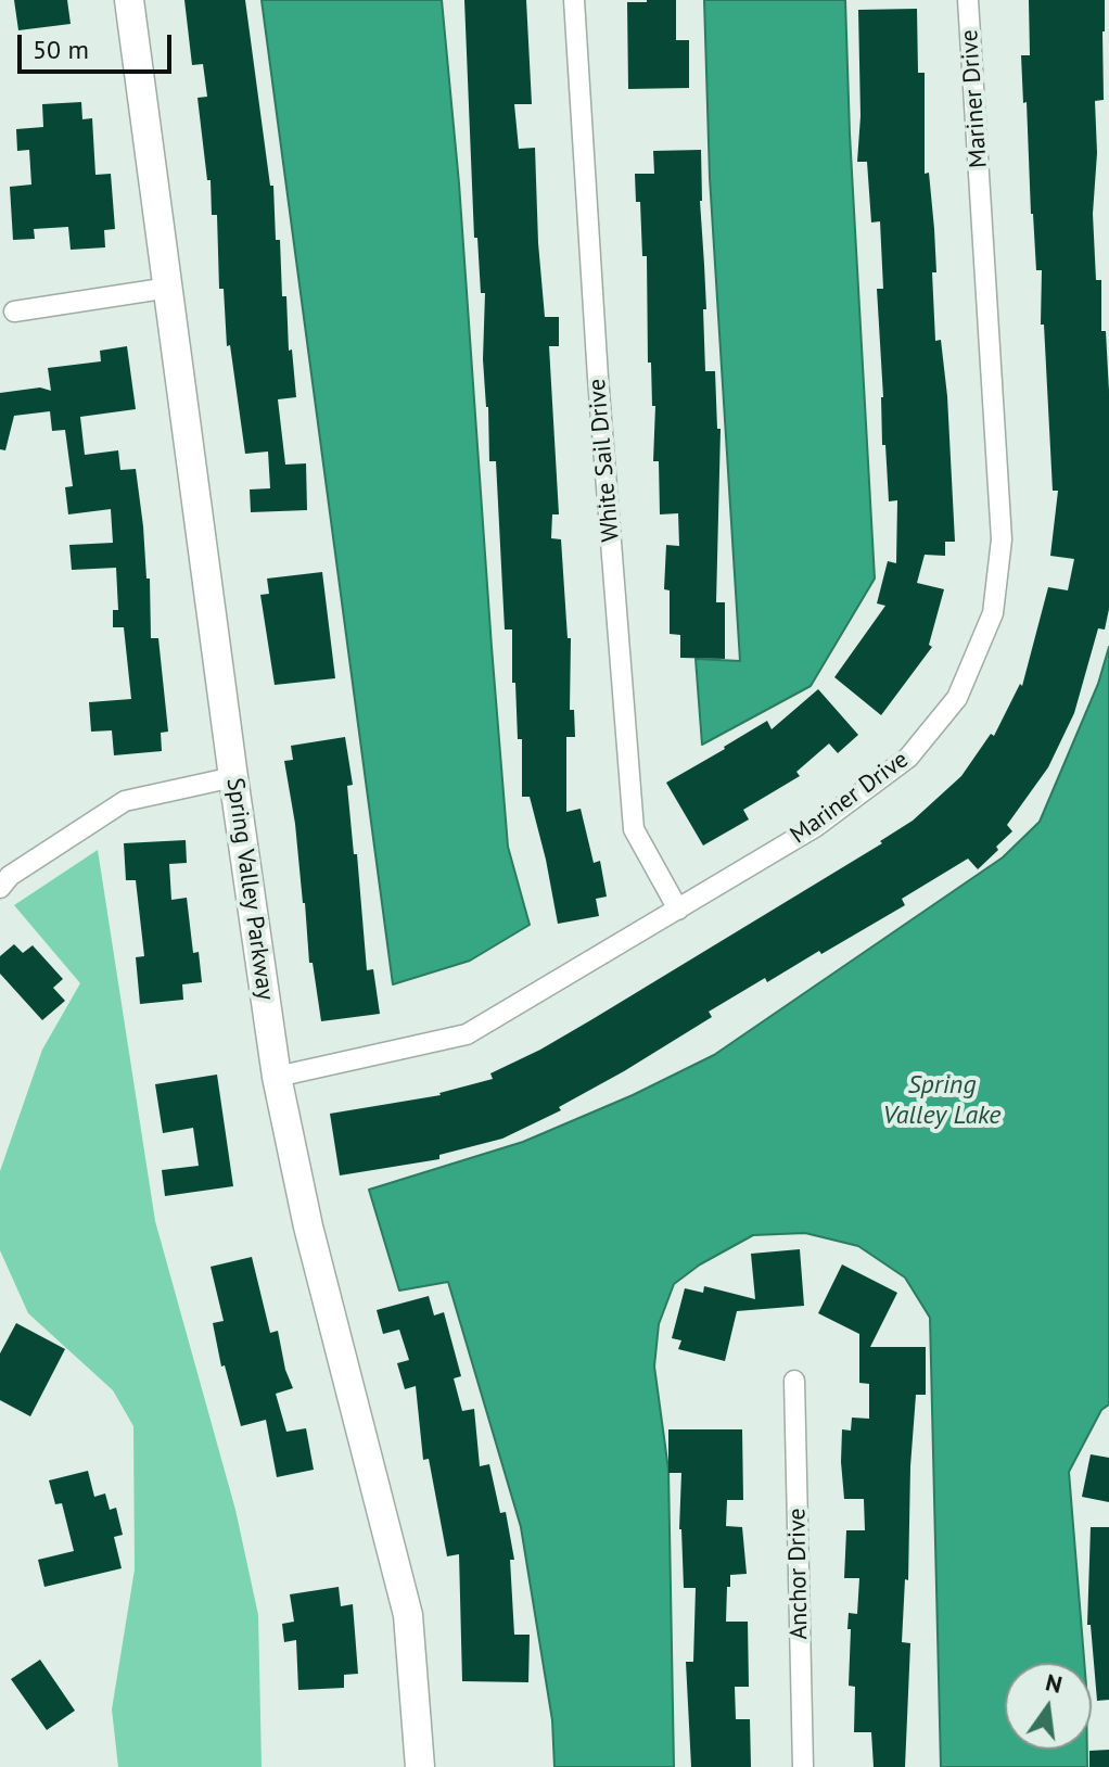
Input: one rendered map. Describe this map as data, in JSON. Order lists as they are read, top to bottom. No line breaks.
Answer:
{"streets":{"street":["Mariner Drive","White Sail Drive","Spring Valley Parkway","Anchor Drive"]},"crossings":[["Mariner Drive","White Sail Drive"],["Mariner Drive","Spring Valley Parkway"]],"water":["Spring Valley Lake"],"scale_bar":"50 m","north":"top"}
